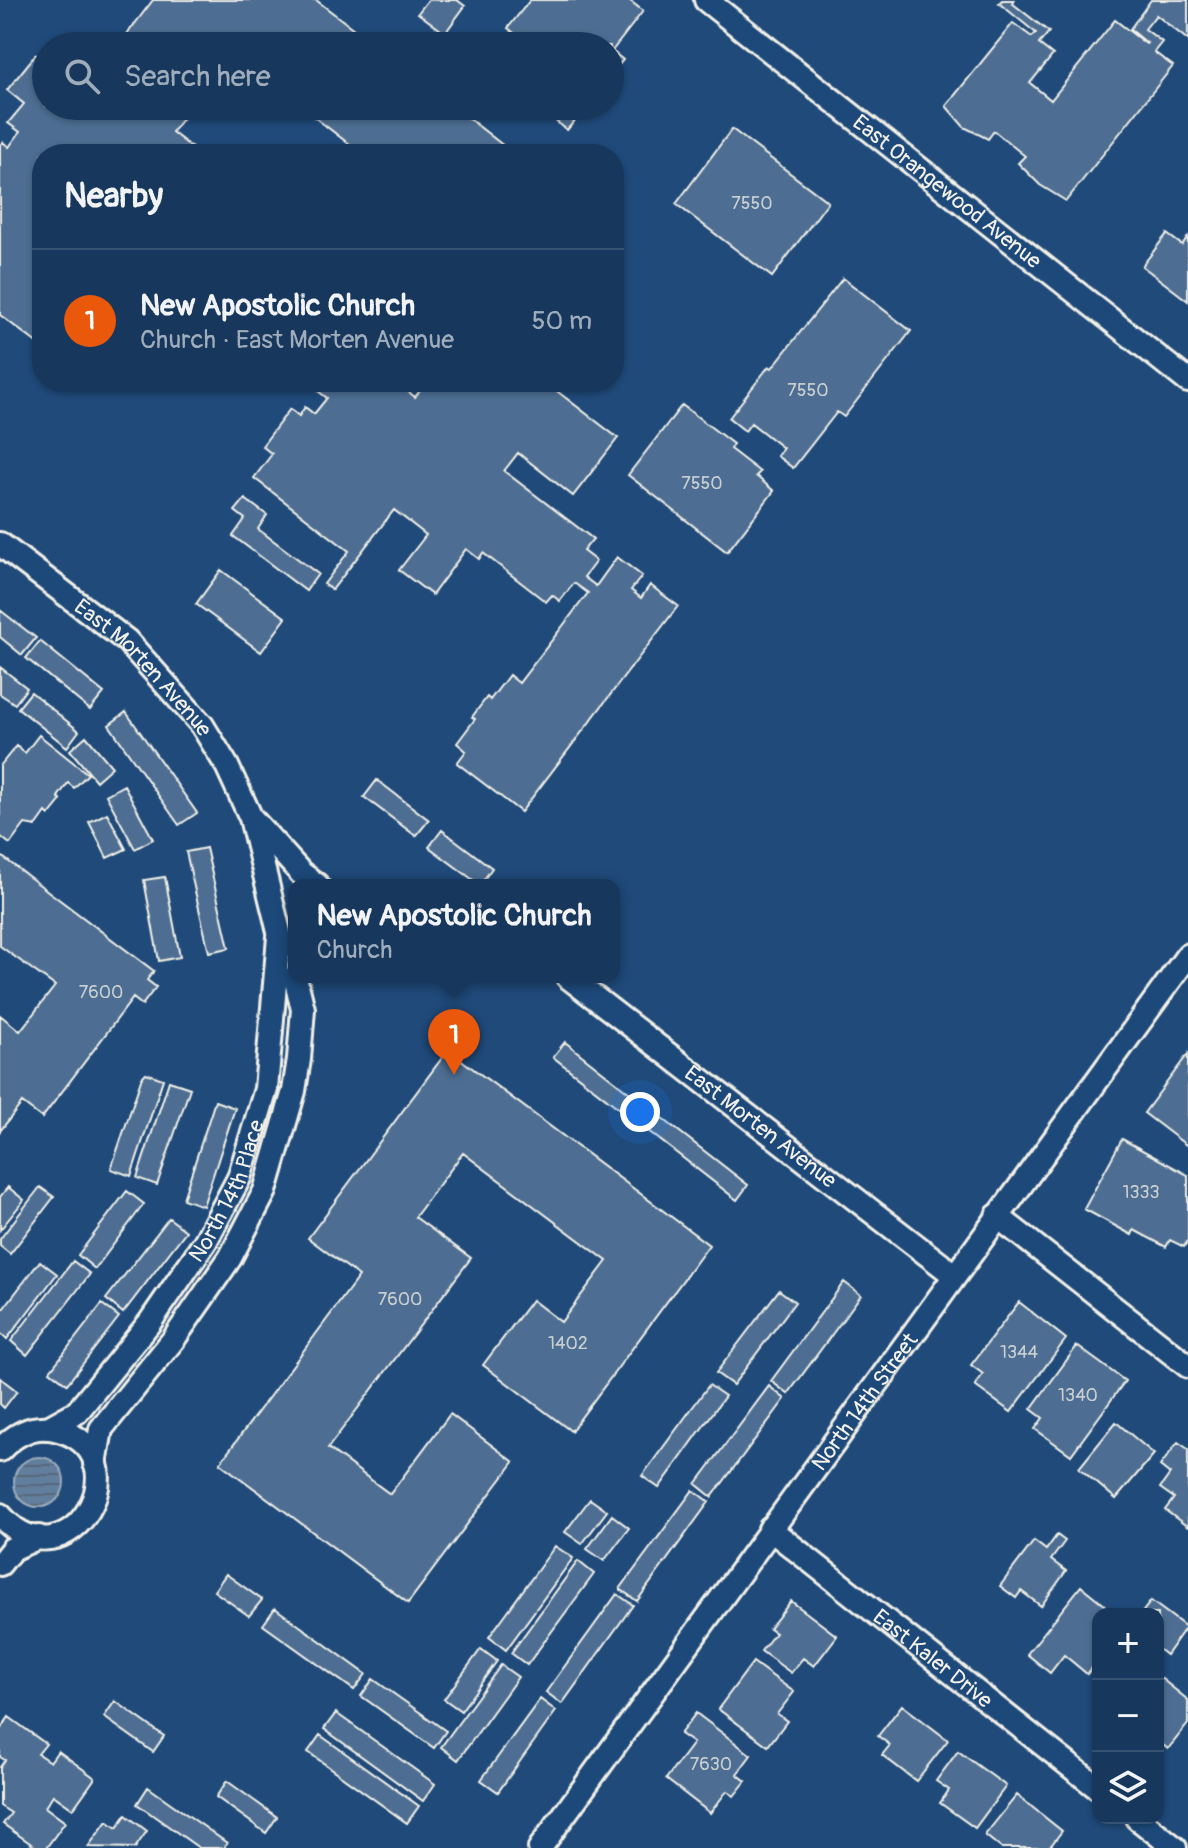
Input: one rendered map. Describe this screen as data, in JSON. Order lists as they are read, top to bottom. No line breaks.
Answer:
{"streets":{"street":["East Orangewood Avenue","East Morten Avenue","North 14th Place","North 14th Street","East Kaler Drive"]},"crossings":[["East Morten Avenue","North 14th Place"],["East Morten Avenue","North 14th Street"],["North 14th Street","East Kaler Drive"]],"house_numbers":["7550","7550","7550","7600","1333","7600","1402","1344","1340","7630"],"page":{"search":"Search here","heading":"Nearby","list":[{"mark":"1","name":"New Apostolic Church","note":"Church · East Morten Avenue","value":"50 m"}],"popup":["New Apostolic Church","Church"],"pins":"1","map_buttons":["+","−"]}}
